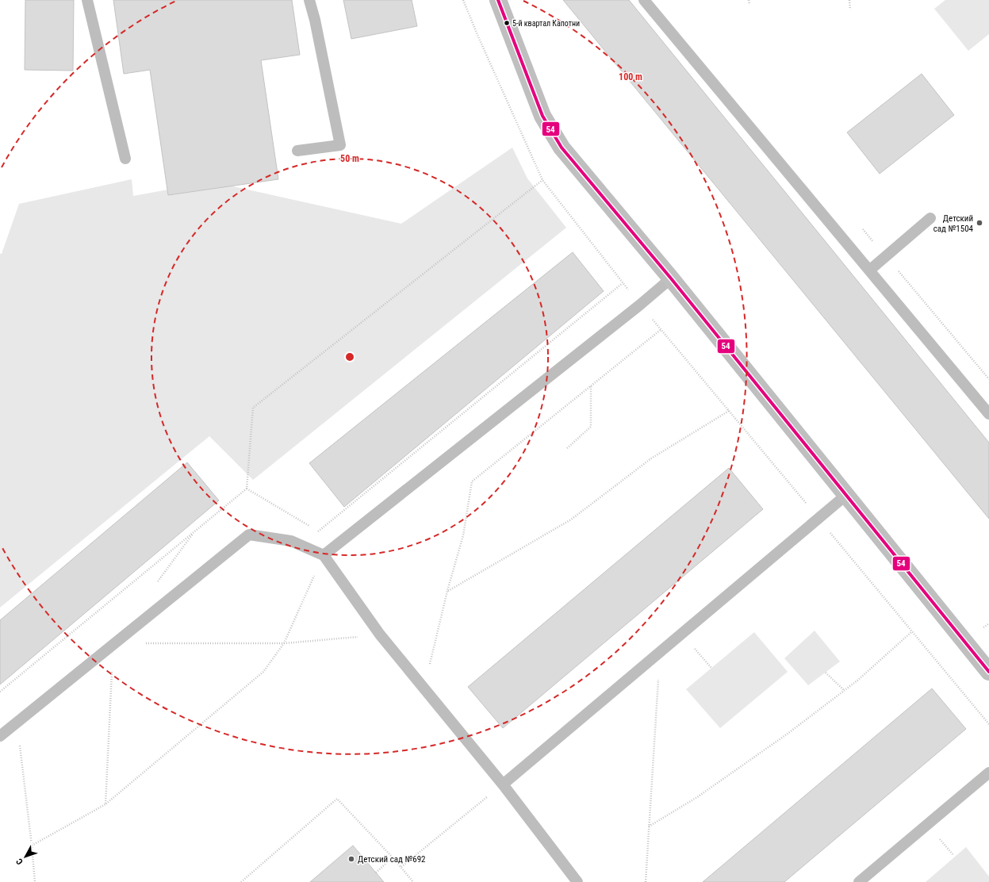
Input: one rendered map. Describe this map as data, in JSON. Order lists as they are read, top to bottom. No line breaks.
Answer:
{"places":["5-й квартал Капотни","Детский сад №1504","Детский сад №692"],"lines":["transit line 54"],"north":"bottom left","rings":["100 m","50 m"]}
